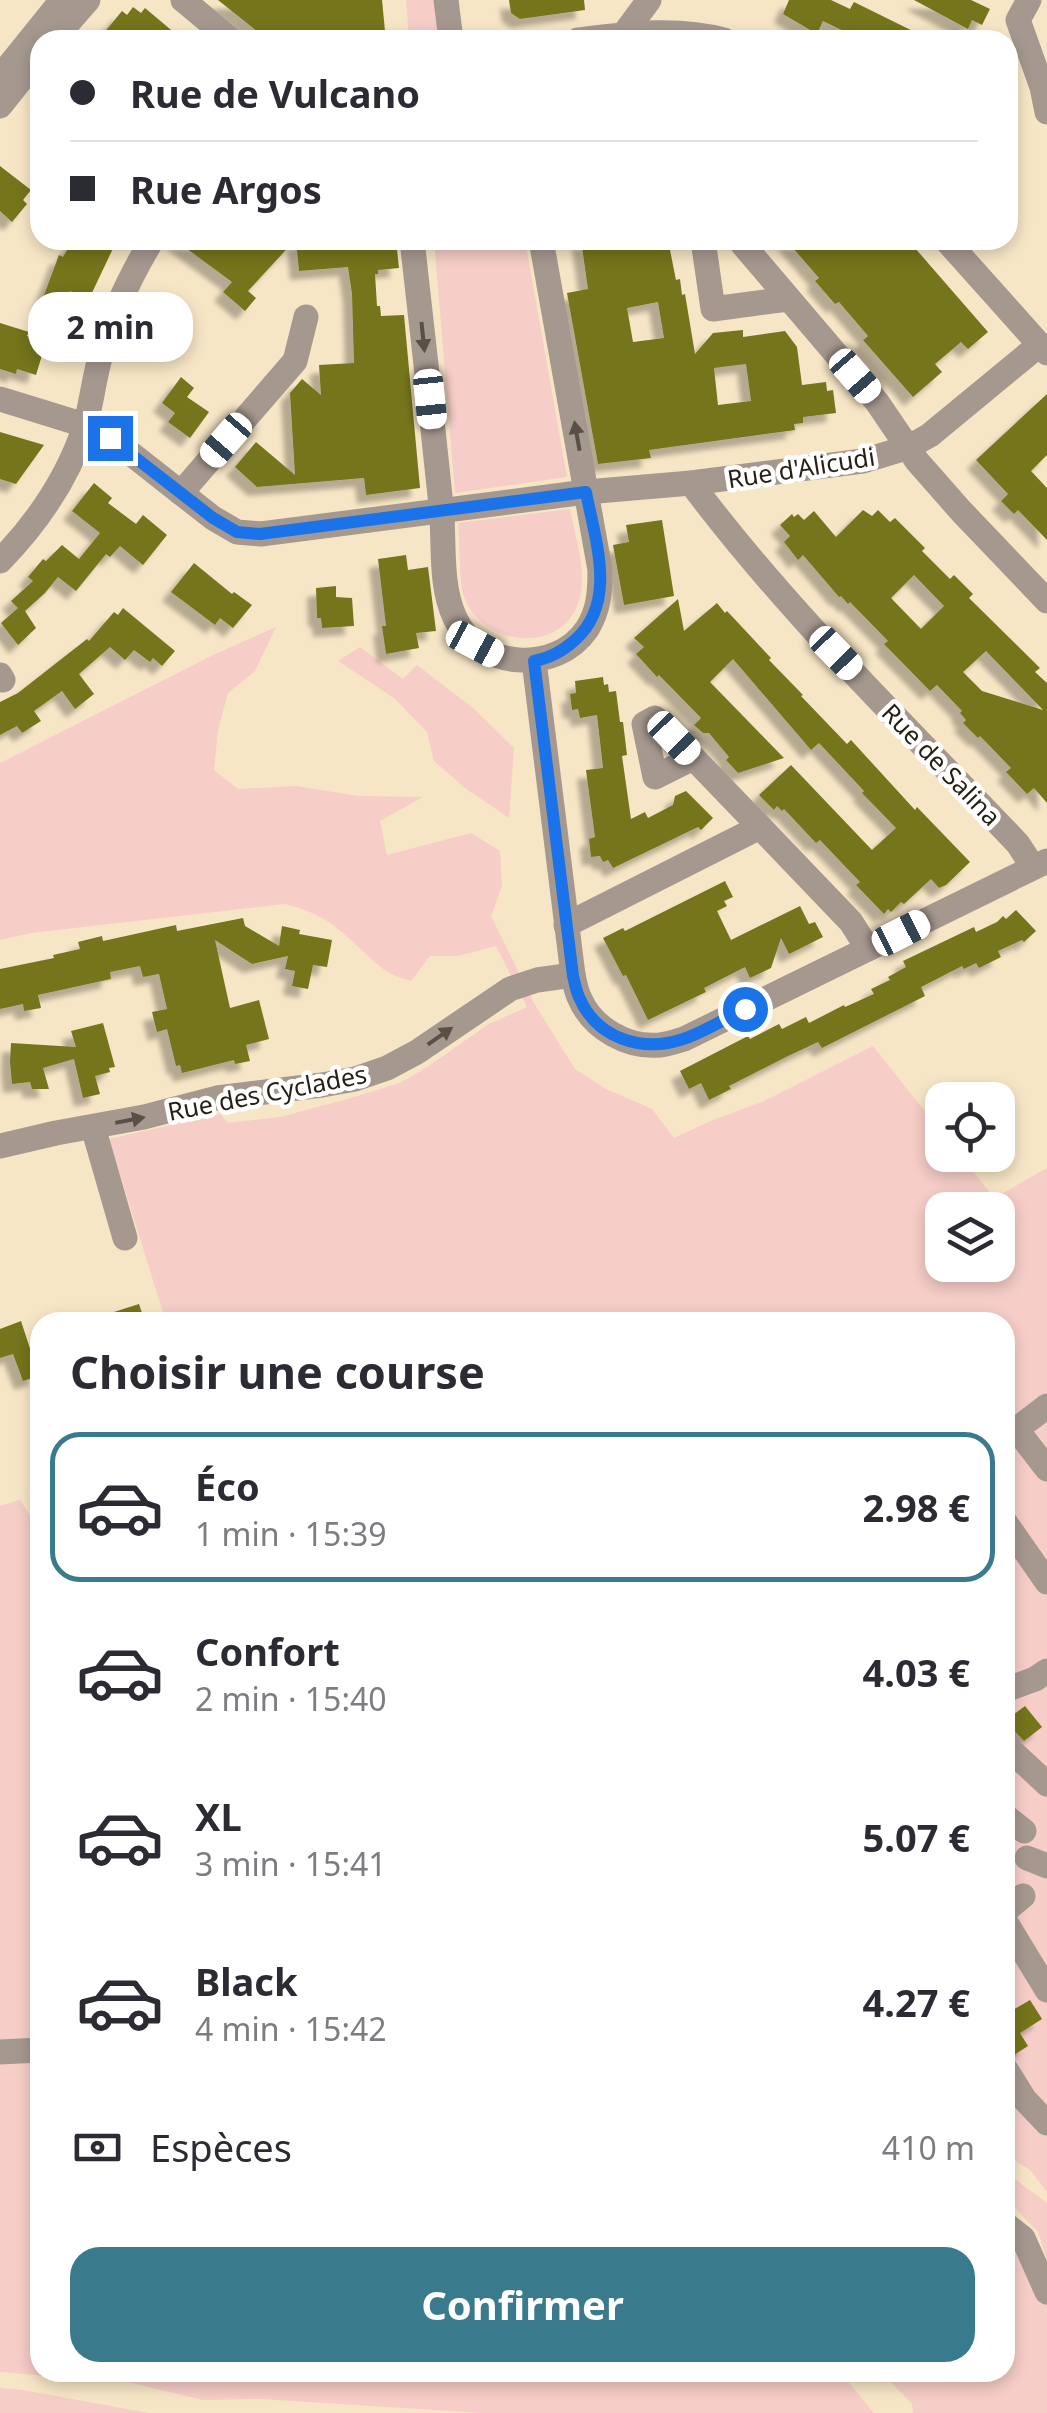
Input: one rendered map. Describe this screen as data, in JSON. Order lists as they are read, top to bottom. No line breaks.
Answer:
{"streets":{"street":["Rue d'Alicudi","Rue de Salina","Rue des Cyclades"]},"crossings":[["Rue d'Alicudi","Rue de Salina"]],"one_way":["Rue des Cyclades"],"page":{"banner":["Rue de Vulcano","Rue Argos"],"bubble":"2 min","heading":"Choisir une course","list":[{"name":"Éco","note":"1 min · 15:39","value":"2.98 €"},{"name":"Confort","note":"2 min · 15:40","value":"4.03 €"},{"name":"XL","note":"3 min · 15:41","value":"5.07 €"},{"name":"Black","note":"4 min · 15:42","value":"4.27 €"}],"pay":["Espèces","410 m"],"buttons":"Confirmer"}}
